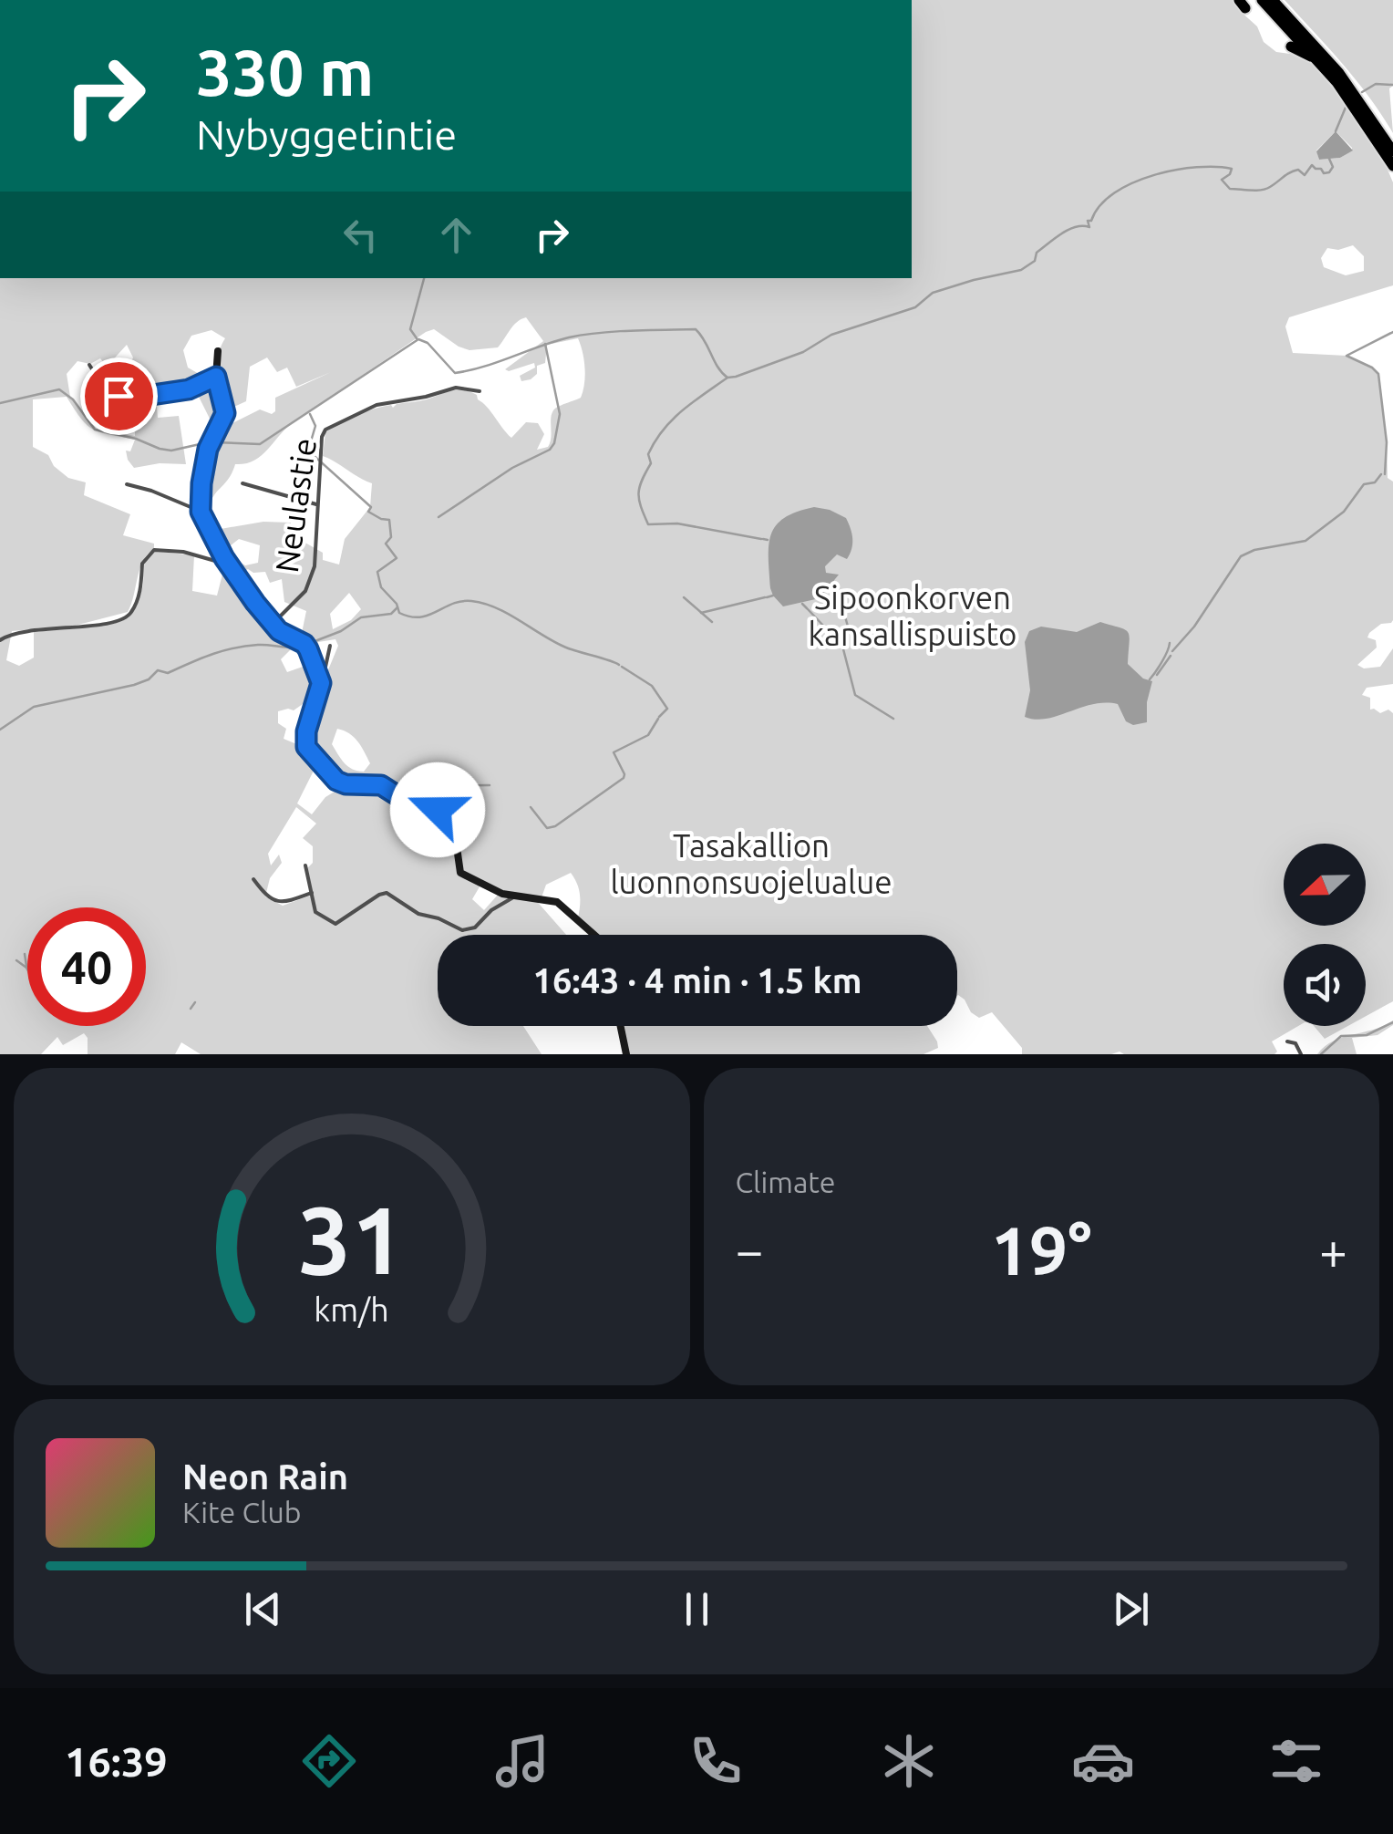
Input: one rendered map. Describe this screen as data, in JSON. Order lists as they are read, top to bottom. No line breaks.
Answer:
{"streets":{"street":["Neulastie"]},"parks":["Sipoonkorven kansallispuisto","Tasakallion luonnonsuojelualue"],"north":"left","page":{"turn":["330 m","Nybyggetintie"],"limit":"40","trip":"16:43 · 4 min · 1.5 km","tile":"Climate","heat":["−","19°","+"],"song":["Neon Rain","Kite Club"],"tabs":"16:39","gauge":["31","km/h"]}}
